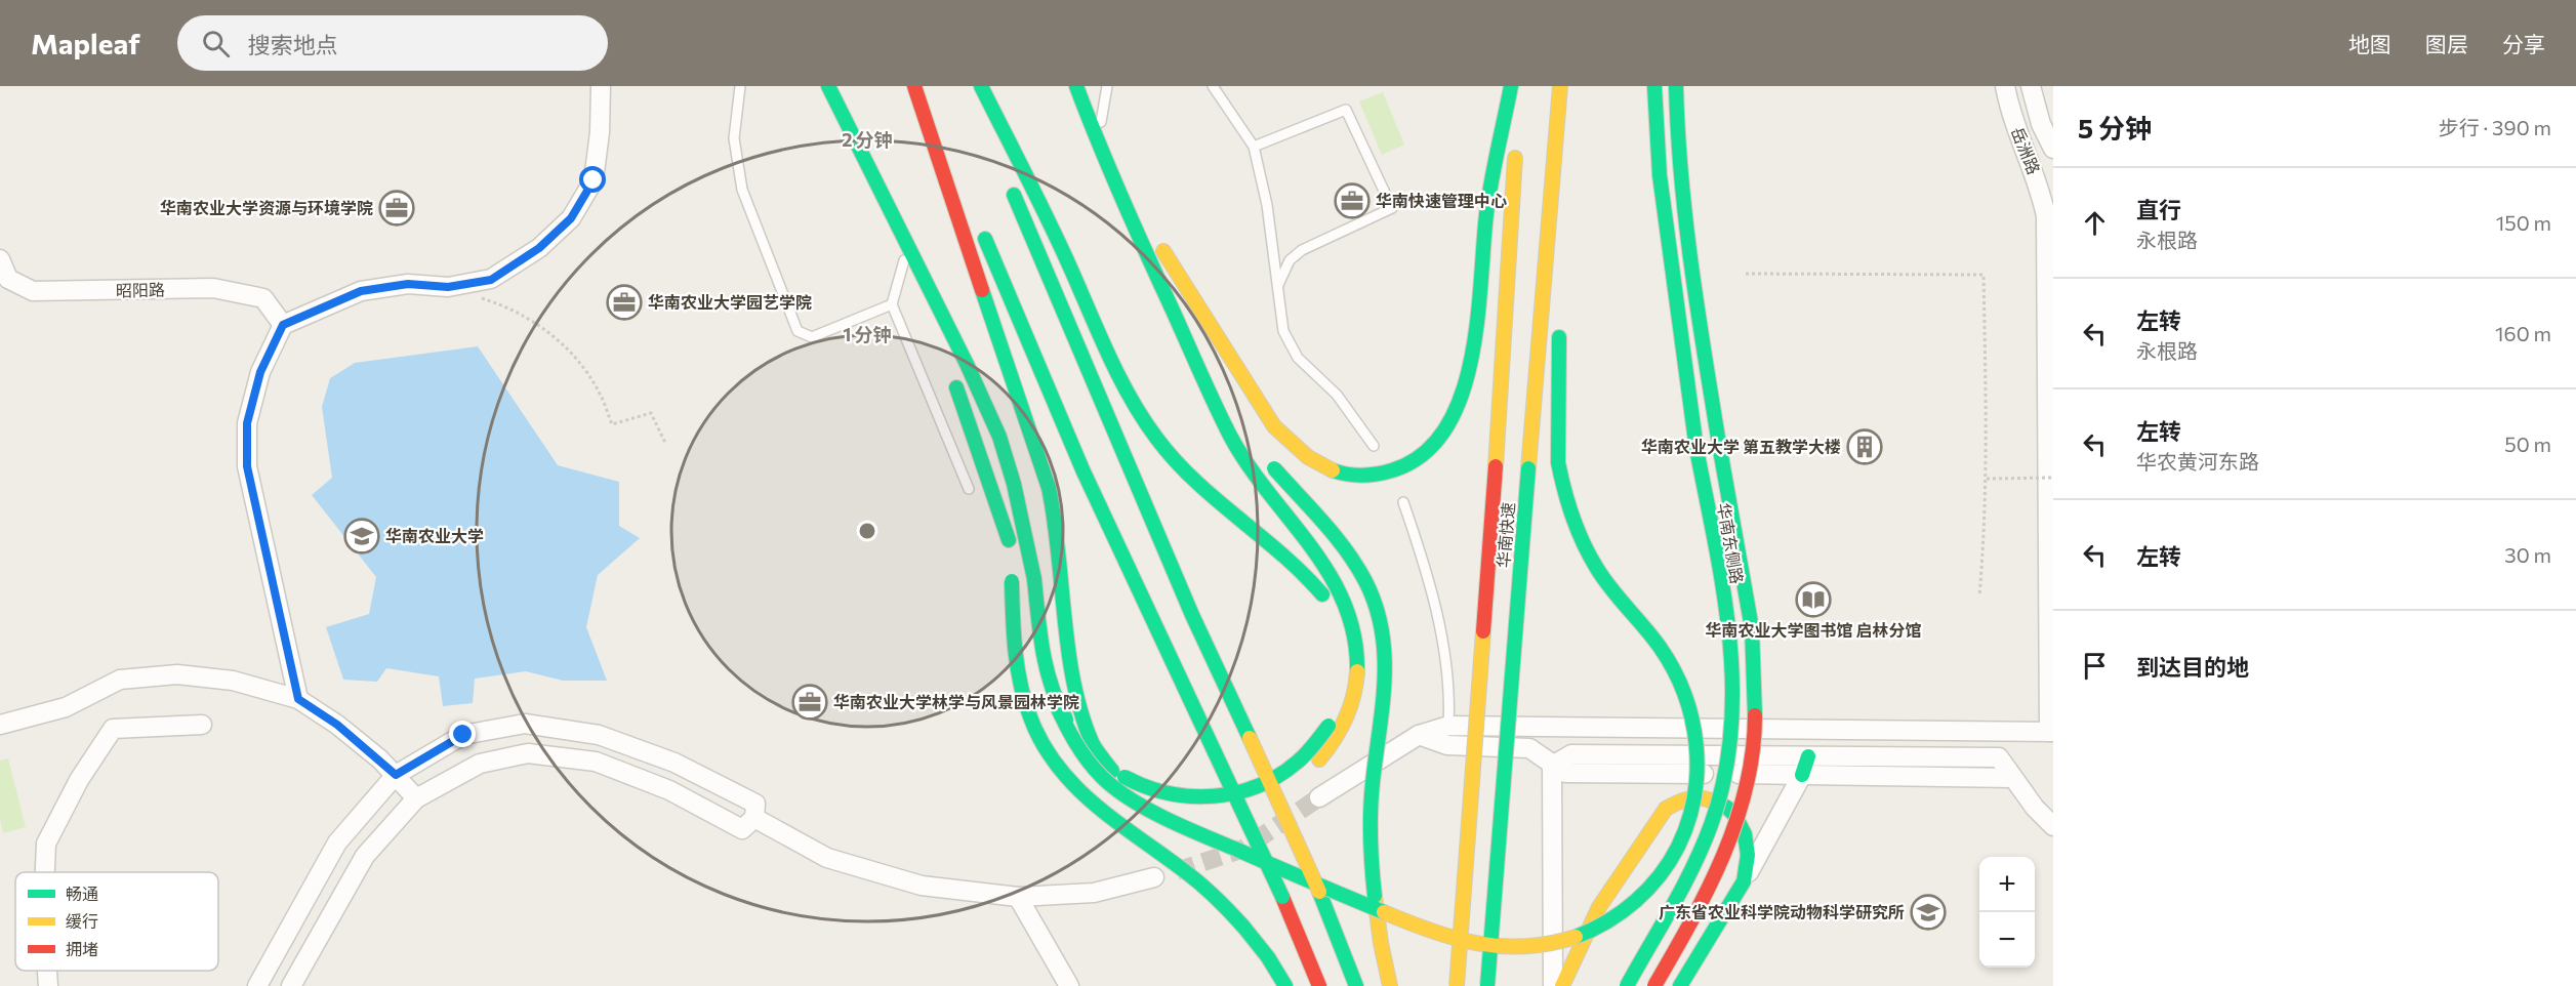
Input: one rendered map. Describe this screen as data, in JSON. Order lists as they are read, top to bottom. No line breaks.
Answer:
{"streets":{"main road":["华南快速","华南东侧路"],"street":["岳洲路","昭阳路"]},"places":{"office":["华南快速管理中心","华南农业大学资源与环境学院","华南农业大学园艺学院","华南农业大学林学与风景园林学院"],"building":["华南农业大学 第五教学大楼"],"school or university":["华南农业大学","广东省农业科学院动物科学研究所"],"library":["华南农业大学图书馆 启林分馆"]},"legend":["畅通","缓行","拥堵"],"page":{"header":"Mapleaf","search":"搜索地点","nav":["地图","图层","分享"],"heading":["5 分钟","步行 · 390 m"],"list":[["直行","永根路","150 m"],["左转","永根路","160 m"],["左转","华农黄河东路","50 m"],["左转","30 m"],"到达目的地"],"map_buttons":["+","−"]},"rings":["2 分钟","1 分钟"]}
